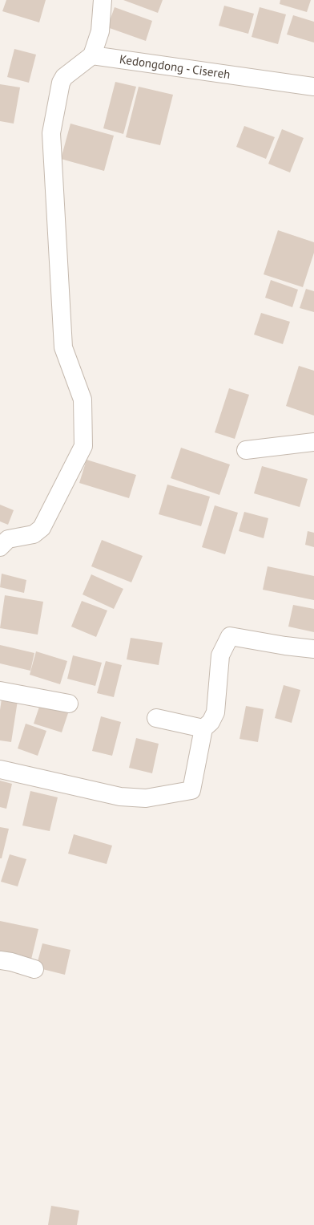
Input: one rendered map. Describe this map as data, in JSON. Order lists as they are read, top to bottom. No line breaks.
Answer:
{"streets":{"street":["Kedongdong - Cisereh"]}}
